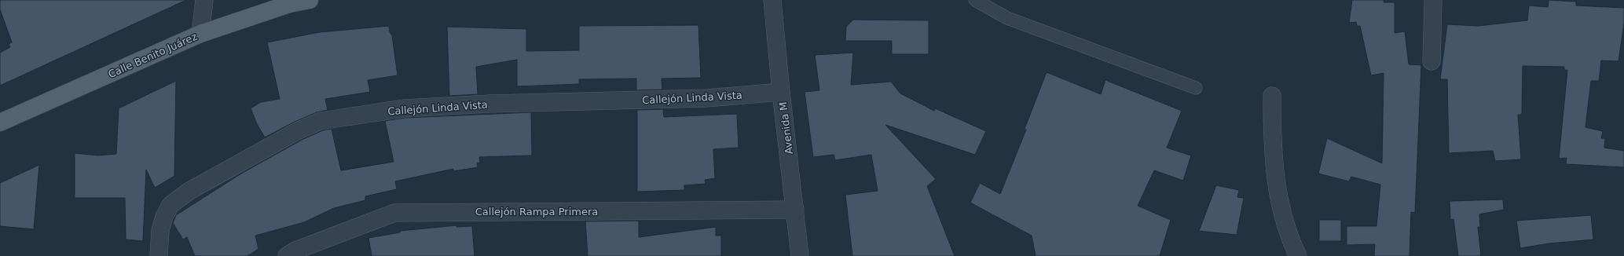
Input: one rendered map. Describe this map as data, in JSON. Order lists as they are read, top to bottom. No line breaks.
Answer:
{"streets":{"main road":["Calle Benito Juárez"],"street":["Callejón Linda Vista","Avenida M","Callejón Rampa Primera"]},"crossings":[["Callejón Linda Vista","Avenida M"],["Avenida M","Callejón Rampa Primera"]]}
